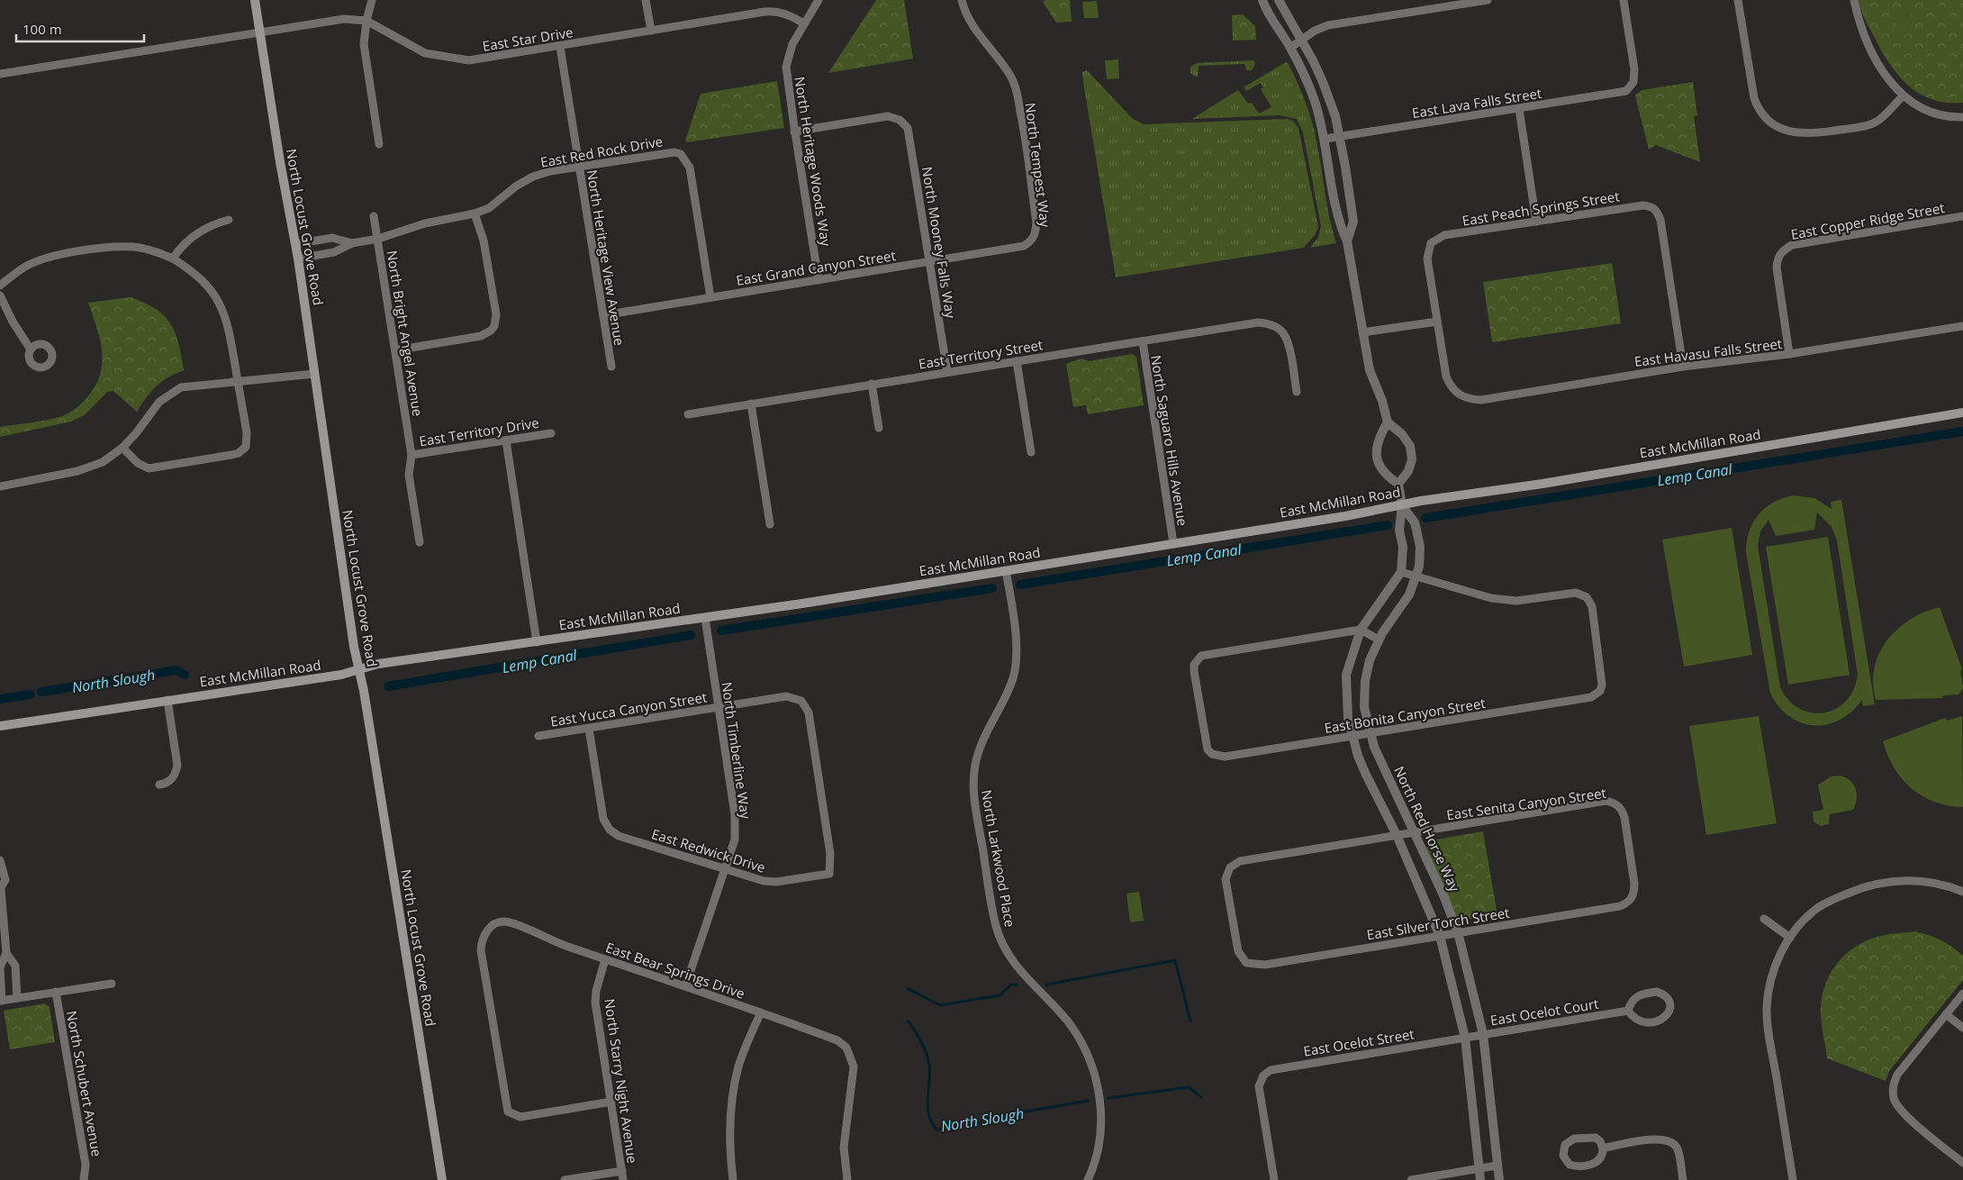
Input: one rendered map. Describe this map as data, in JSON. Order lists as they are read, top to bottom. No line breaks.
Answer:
{"streets":{"main road":["North Locust Grove Road","East McMillan Road"],"street":["East Star Drive","East Lava Falls Street","East Red Rock Drive","North Heritage Woods Way","North Tempest Way","East Peach Springs Street","East Copper Ridge Street","North Mooney Falls Way","North Heritage View Avenue","East Grand Canyon Street","North Bright Angel Avenue","East Havasu Falls Street","East Territory Street","East Territory Drive","North Saguaro Hills Avenue","East Yucca Canyon Street","East Bonita Canyon Street","North Timberline Way","East Senita Canyon Street","North Red Horse Way","East Redwick Drive","North Larkwood Place","East Silver Torch Street","East Bear Springs Drive","East Ocelot Court","East Ocelot Street","North Starry Night Avenue","North Schubert Avenue"]},"crossings":[["East Star Drive","North Heritage Woods Way"],["East Star Drive","North Locust Grove Road"],["East Star Drive","North Heritage View Avenue"],["East Red Rock Drive","North Locust Grove Road"],["East Red Rock Drive","North Heritage View Avenue"],["East Red Rock Drive","East Grand Canyon Street"],["East Red Rock Drive","North Bright Angel Avenue"],["North Heritage Woods Way","North Mooney Falls Way"],["North Heritage Woods Way","East Grand Canyon Street"],["North Tempest Way","East Grand Canyon Street"],["East Peach Springs Street","East Havasu Falls Street"],["East Copper Ridge Street","East Havasu Falls Street"],["North Locust Grove Road","East McMillan Road"],["North Mooney Falls Way","East Grand Canyon Street"],["North Mooney Falls Way","East Territory Street"],["North Heritage View Avenue","East Grand Canyon Street"],["North Bright Angel Avenue","East Territory Drive"],["East Territory Street","North Saguaro Hills Avenue"],["North Saguaro Hills Avenue","East McMillan Road"],["East McMillan Road","North Timberline Way"],["East McMillan Road","North Red Horse Way"],["East McMillan Road","North Larkwood Place"],["East Yucca Canyon Street","North Timberline Way"],["East Yucca Canyon Street","East Redwick Drive"],["East Bonita Canyon Street","North Red Horse Way"],["North Timberline Way","East Redwick Drive"],["North Timberline Way","East Bear Springs Drive"],["East Senita Canyon Street","North Red Horse Way"],["East Senita Canyon Street","East Silver Torch Street"],["North Red Horse Way","East Silver Torch Street"],["North Red Horse Way","East Ocelot Court"],["East Bear Springs Drive","North Starry Night Avenue"],["East Ocelot Court","East Ocelot Street"]],"water":["Lemp Canal","North Slough"],"scale_bar":"100 m"}
